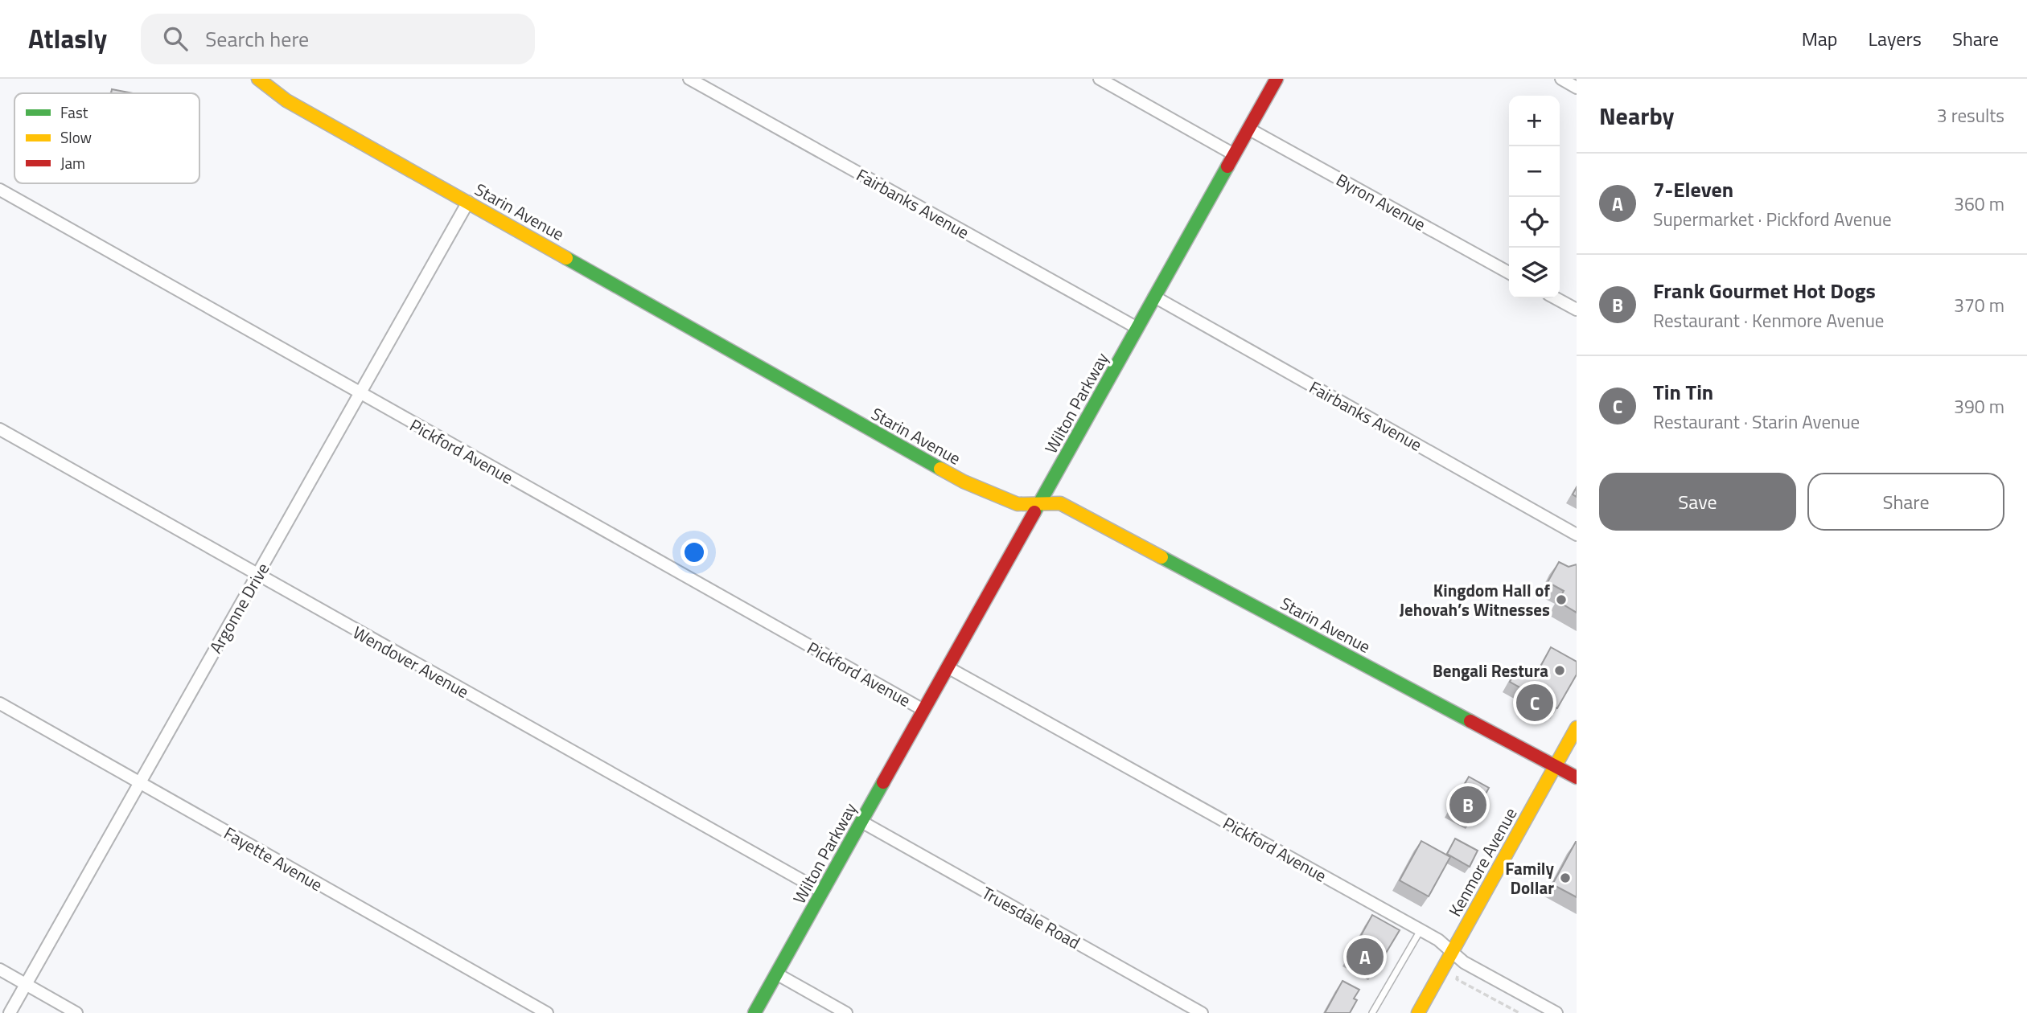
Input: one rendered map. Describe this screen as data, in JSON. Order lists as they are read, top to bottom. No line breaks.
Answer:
{"streets":{"street":["Byron Avenue","Fairbanks Avenue","Starin Avenue","Wilton Parkway","Pickford Avenue","Argonne Drive","Wendover Avenue","Fayette Avenue","Kenmore Avenue","Truesdale Road"]},"crossings":[["Byron Avenue","Wilton Parkway"],["Fairbanks Avenue","Wilton Parkway"],["Starin Avenue","Wilton Parkway"],["Starin Avenue","Argonne Drive"],["Starin Avenue","Kenmore Avenue"],["Wilton Parkway","Pickford Avenue"],["Wilton Parkway","Wendover Avenue"],["Wilton Parkway","Truesdale Road"],["Pickford Avenue","Argonne Drive"],["Pickford Avenue","Kenmore Avenue"],["Argonne Drive","Wendover Avenue"],["Argonne Drive","Fayette Avenue"]],"places":["Kingdom Hall of Jehovah’s Witnesses","Bengali Restura","Family Dollar"],"legend":["Fast","Slow","Jam"],"page":{"header":"Atlasly","search":"Search here","nav":["Map","Layers","Share"],"heading":["Nearby","3 results"],"map_buttons":["+","−"],"list":[{"mark":"A","name":"7-Eleven","note":"Supermarket · Pickford Avenue","value":"360 m"},{"mark":"B","name":"Frank Gourmet Hot Dogs","note":"Restaurant · Kenmore Avenue","value":"370 m"},{"mark":"C","name":"Tin Tin","note":"Restaurant · Starin Avenue","value":"390 m"}],"buttons":["Save","Share"],"pins":["C","B","A"]}}
